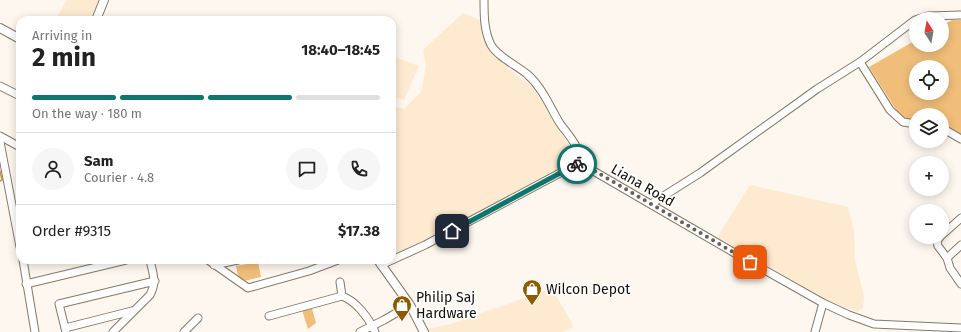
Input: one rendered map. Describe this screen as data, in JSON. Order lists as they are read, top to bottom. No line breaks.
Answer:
{"streets":{"street":["Liana Road"]},"places":{"shop":["Wilcon Depot","Philip Saj Hardware"]},"north":"top","page":{"map_buttons":["+","−"],"heading":["2 min","Arriving in","18:40–18:45"],"panel":["Sam","Courier · 4.8","Order #9315","$17.38"],"bar":"On the way · 180 m"}}
